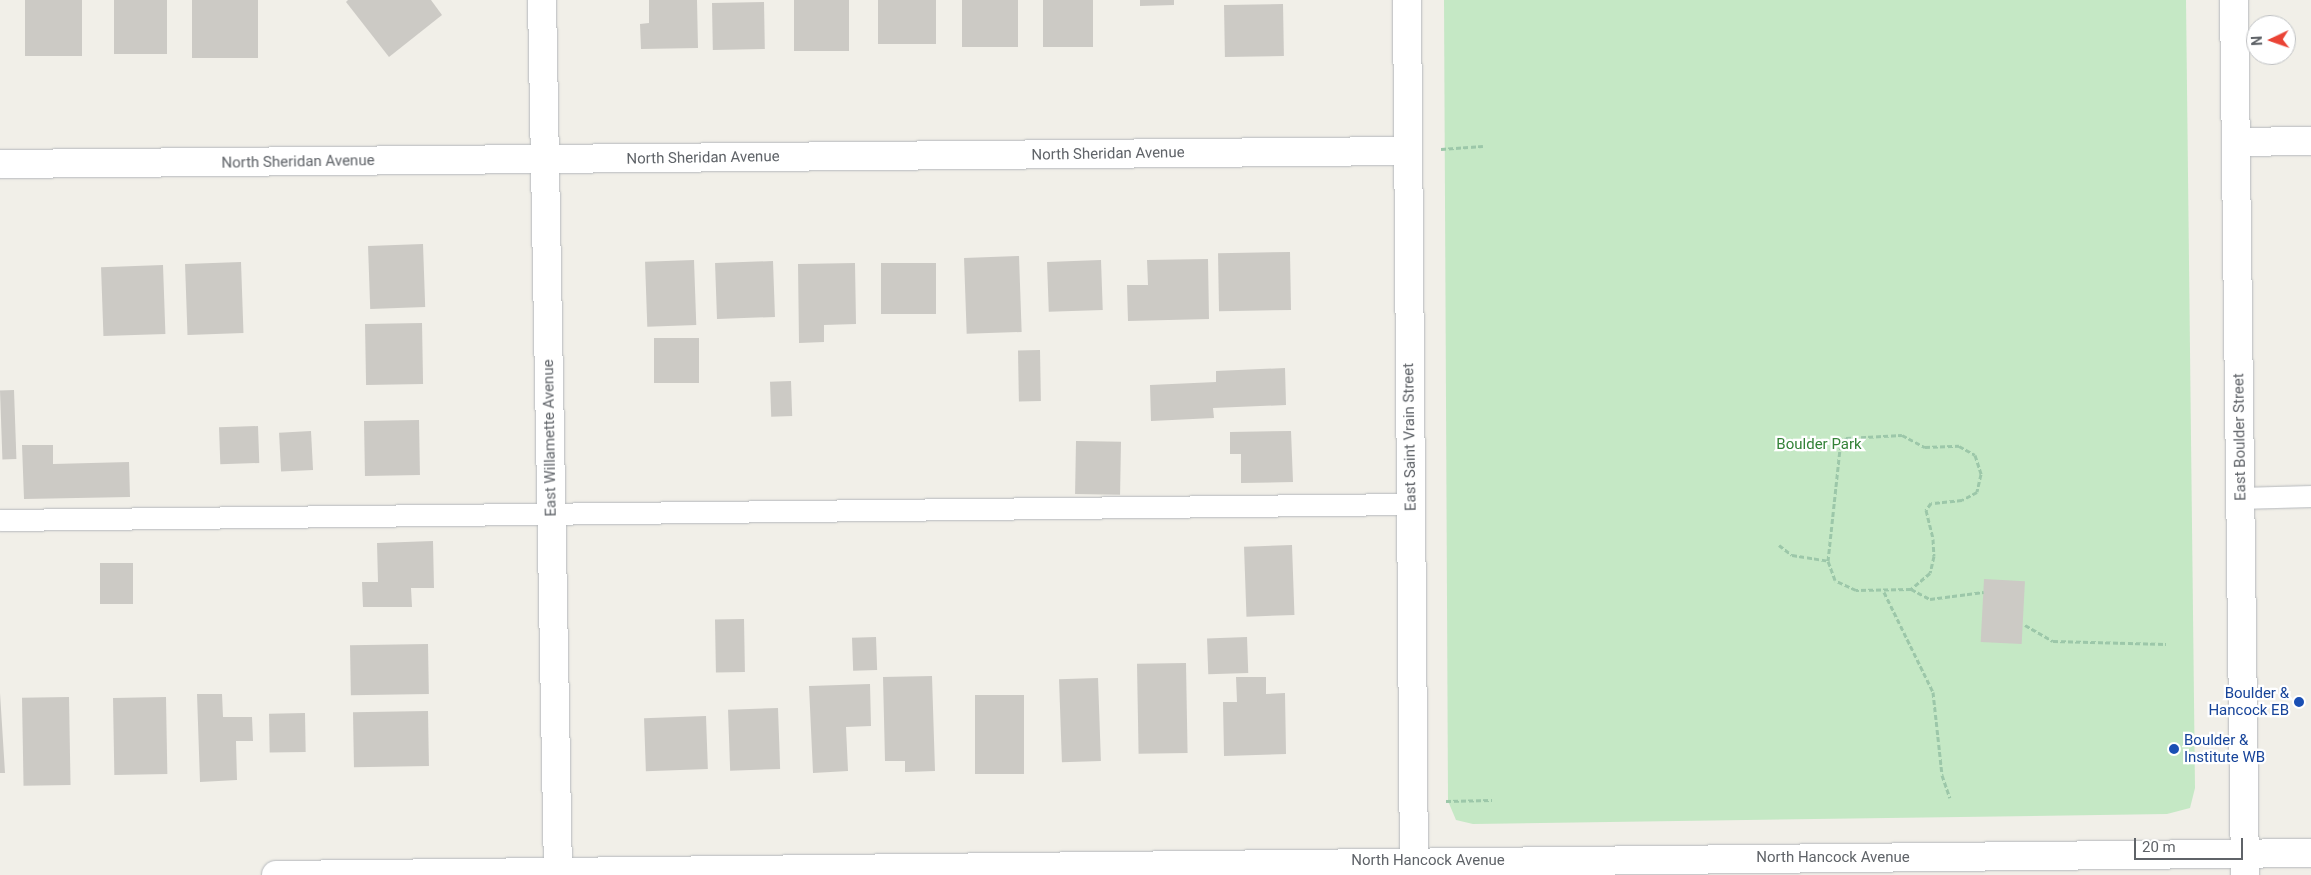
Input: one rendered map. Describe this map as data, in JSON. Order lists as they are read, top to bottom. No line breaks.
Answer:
{"streets":{"street":["North Sheridan Avenue","East Saint Vrain Street","East Boulder Street","East Willamette Avenue","North Hancock Avenue"]},"crossings":[["North Sheridan Avenue","East Saint Vrain Street"],["North Sheridan Avenue","East Willamette Avenue"],["East Saint Vrain Street","North Hancock Avenue"],["East Boulder Street","North Hancock Avenue"],["East Willamette Avenue","North Hancock Avenue"]],"parks":["Boulder Park"],"places":["Boulder & Hancock EB","Boulder & Institute WB"],"scale_bar":"20 m","north":"left"}
